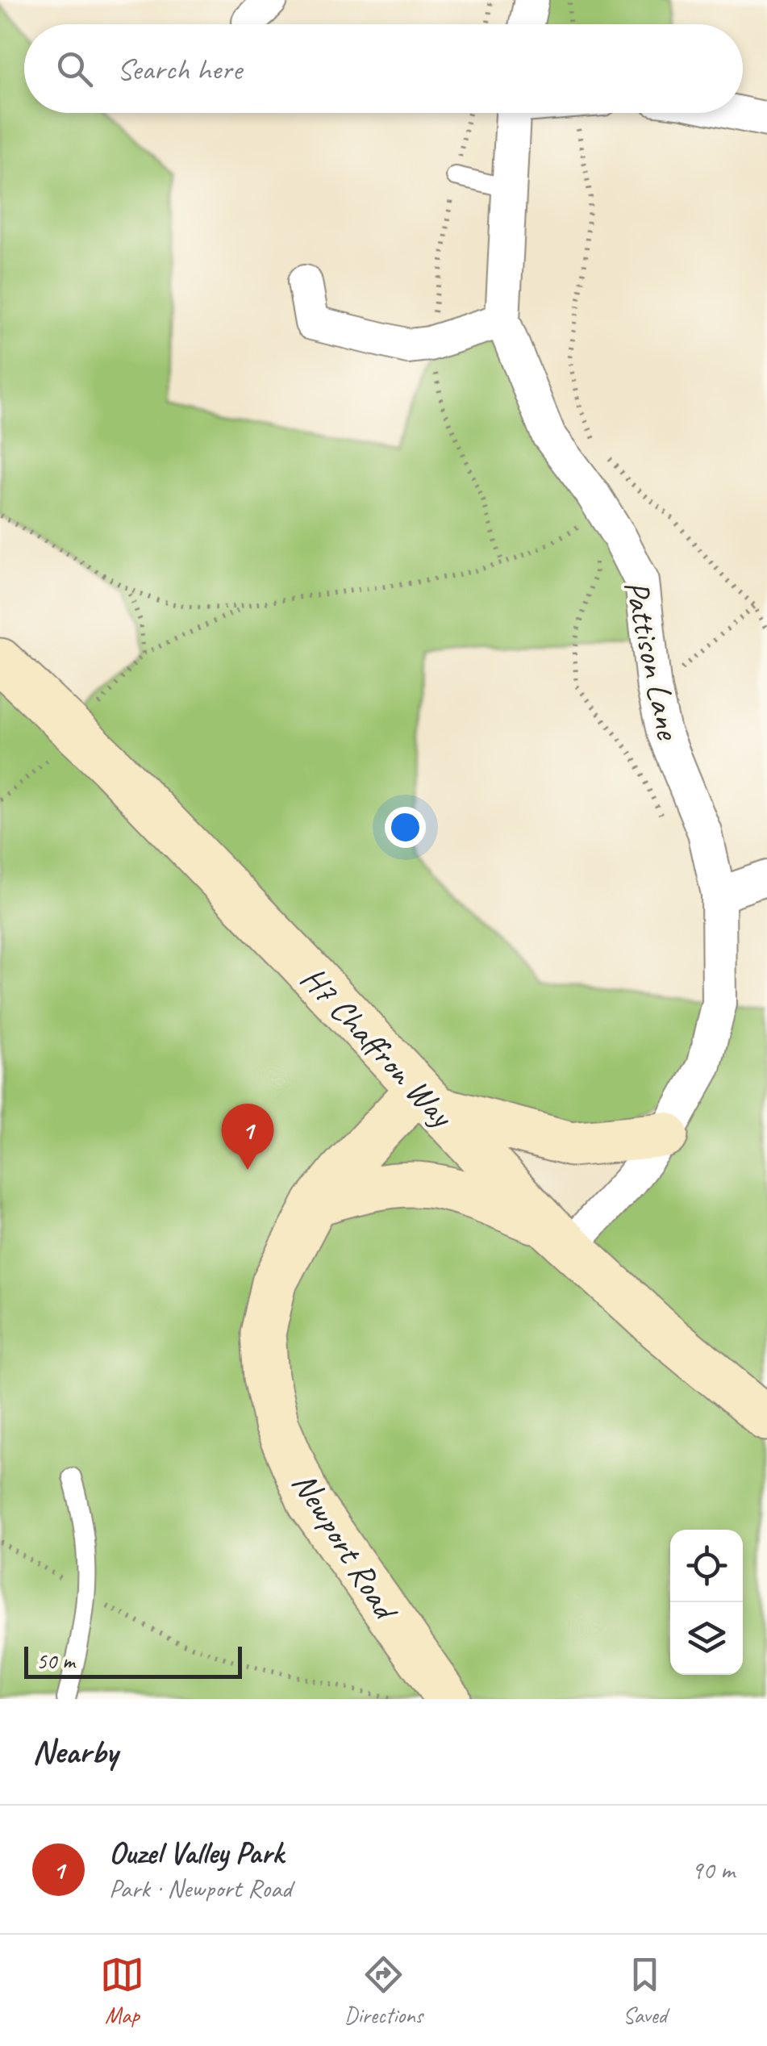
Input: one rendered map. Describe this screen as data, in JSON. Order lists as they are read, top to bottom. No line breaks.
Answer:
{"streets":{"street":["Pattison Lane","H7 Chaffron Way","Newport Road"]},"crossings":[["Pattison Lane","H7 Chaffron Way"],["H7 Chaffron Way","Newport Road"]],"scale_bar":"50 m","page":{"search":"Search here","pins":"1","scale":"50 m","heading":"Nearby","list":[{"mark":"1","name":"Ouzel Valley Park","note":"Park · Newport Road","value":"90 m"}],"nav":["Map","Directions","Saved"]}}
